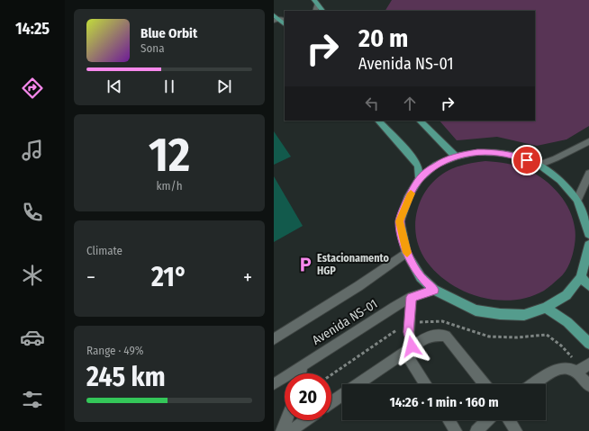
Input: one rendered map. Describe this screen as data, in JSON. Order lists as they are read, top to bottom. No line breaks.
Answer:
{"streets":{"street":["Avenida NS-01"]},"places":{"parking":["Estacionamento HGP"]},"page":{"tabs":"14:25","turn":["20 m","Avenida NS-01"],"song":["Blue Orbit","Sona"],"tile":[["12","km/h"],"Climate",["Range · 49%","245 km"]],"heat":["−","21°","+"],"limit":"20","trip":"14:26 · 1 min · 160 m"}}
